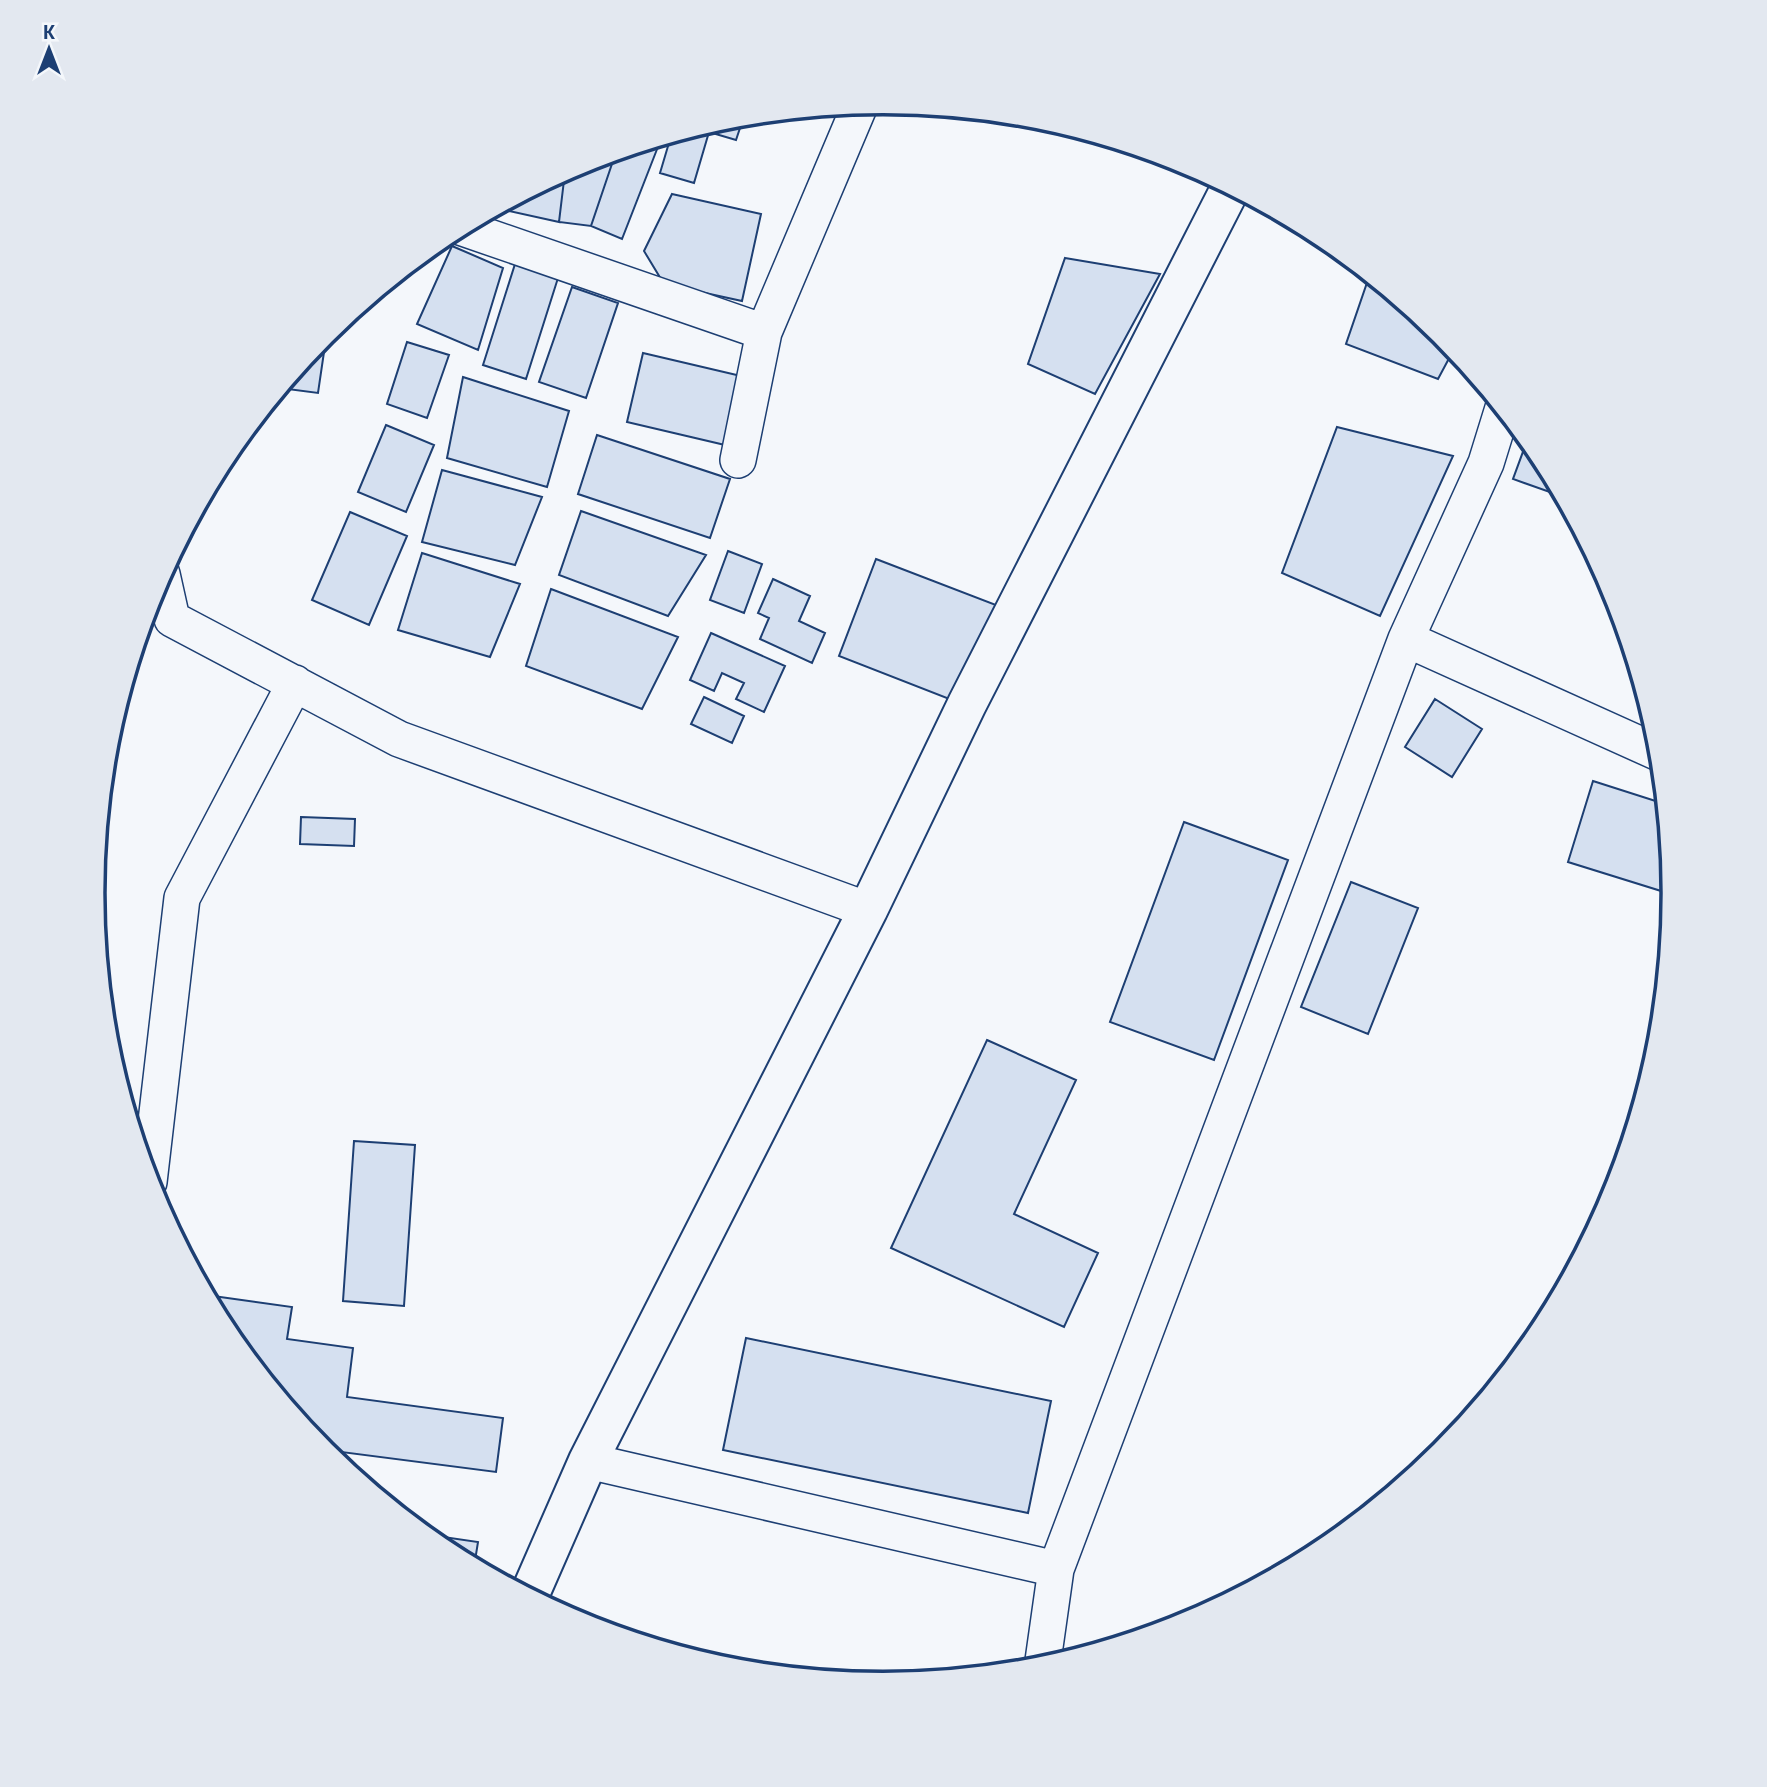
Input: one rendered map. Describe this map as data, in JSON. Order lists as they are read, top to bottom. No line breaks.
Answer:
{"north":"top"}
